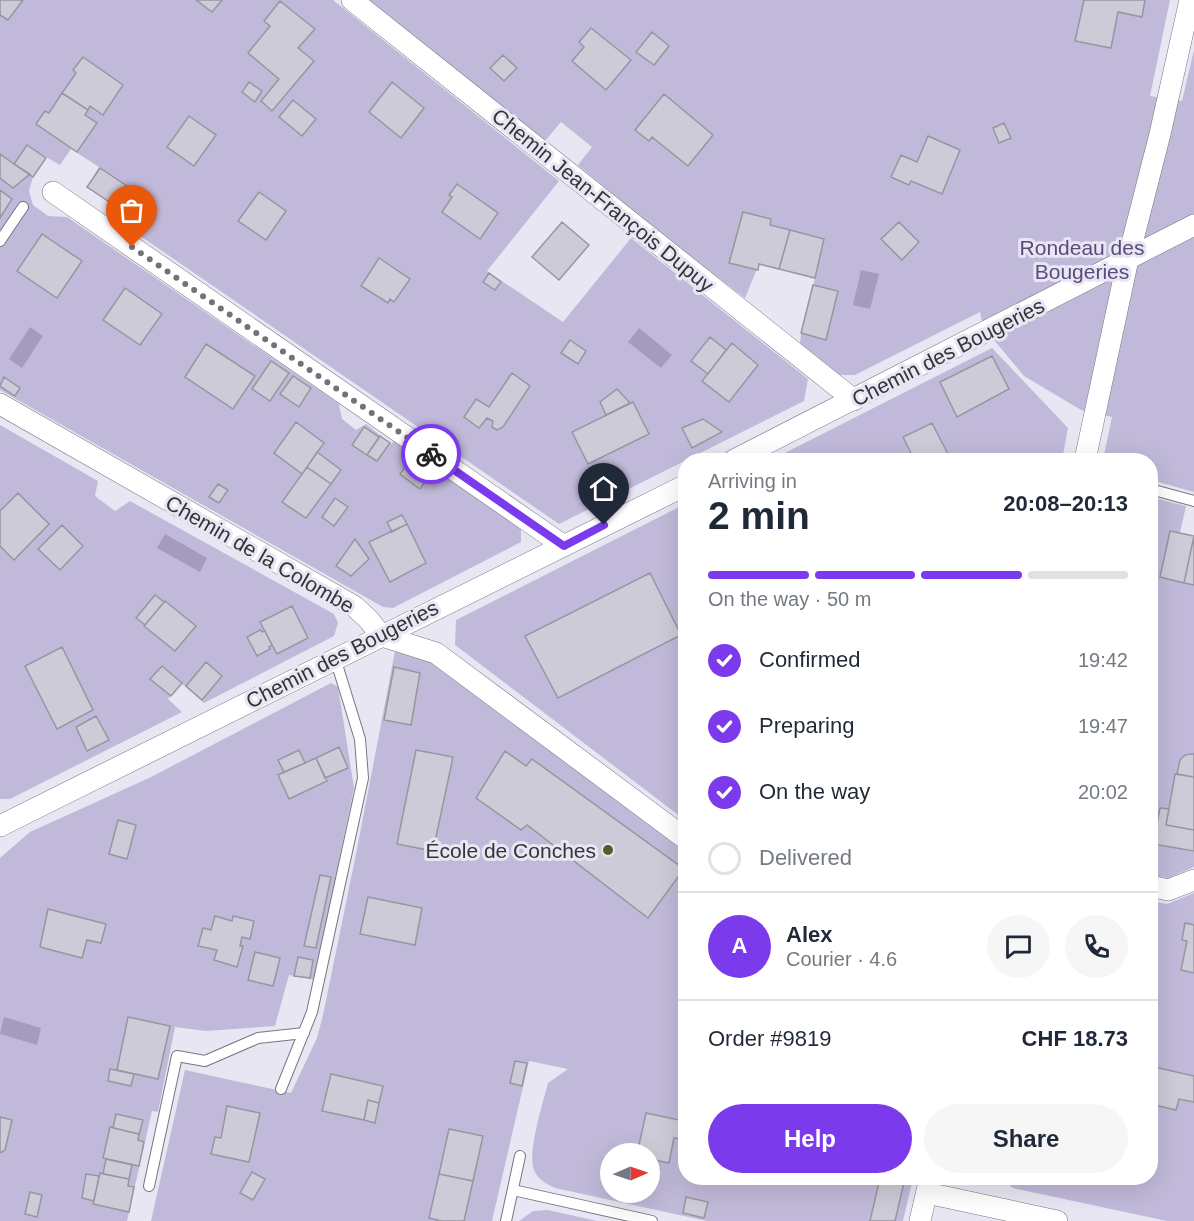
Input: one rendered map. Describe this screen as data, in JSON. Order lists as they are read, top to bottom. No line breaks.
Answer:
{"streets":{"street":["Chemin Jean-François Dupuy","Chemin des Bougeries","Chemin de la Colombe"]},"crossings":[["Chemin Jean-François Dupuy","Chemin des Bougeries"],["Chemin des Bougeries","Chemin de la Colombe"]],"parks":["Rondeau des Bougeries"],"places":["École de Conches"],"north":"right","page":{"heading":["2 min","Arriving in","20:08–20:13"],"panel":["Alex","Courier · 4.6","Order #9819","CHF 18.73"],"bar":"On the way · 50 m","list":[["Confirmed","19:42"],["Preparing","19:47"],["On the way","20:02"],"Delivered"],"round":"A","buttons":["Help","Share"]}}
